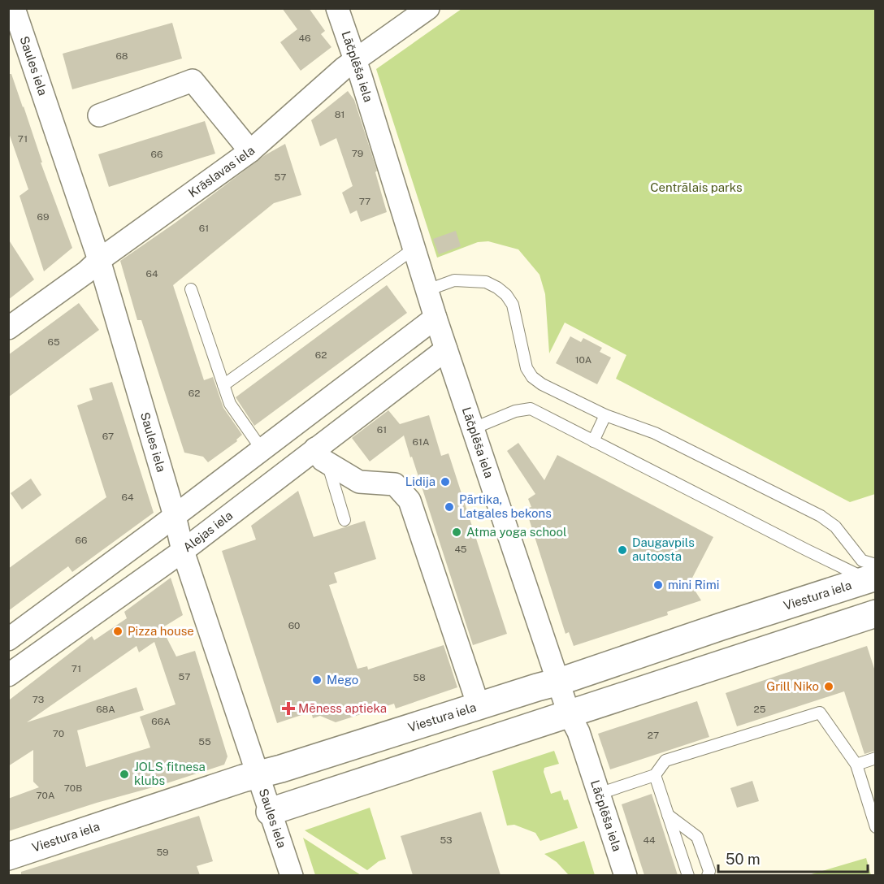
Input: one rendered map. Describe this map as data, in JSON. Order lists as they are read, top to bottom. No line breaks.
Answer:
{"streets":{"street":["Saules iela","Lāčplēša iela","Krāslavas iela","Alejas iela","Viestura iela"]},"crossings":[["Saules iela","Krāslavas iela"],["Saules iela","Alejas iela"],["Saules iela","Viestura iela"],["Lāčplēša iela","Krāslavas iela"],["Lāčplēša iela","Alejas iela"],["Lāčplēša iela","Viestura iela"]],"parks":["Centrālais parks"],"places":{"other":["Lidija","Pārtika, Latgales bekons","Atma yoga school","Daugavpils autoosta","mini Rimi","Pizza house","Mego","Grill Niko","JOLS fitnesa klubs"],"health":["Mēness aptieka"]},"house_numbers":["46","68","81","71","79","66","57","77","69","61","64","65","62","10A","62","61","67","61A","64","66","45","60","71","57","58","73","68A","25","66A","70","27","55","70B","70A","53","44","59"],"scale_bar":"50 m"}
